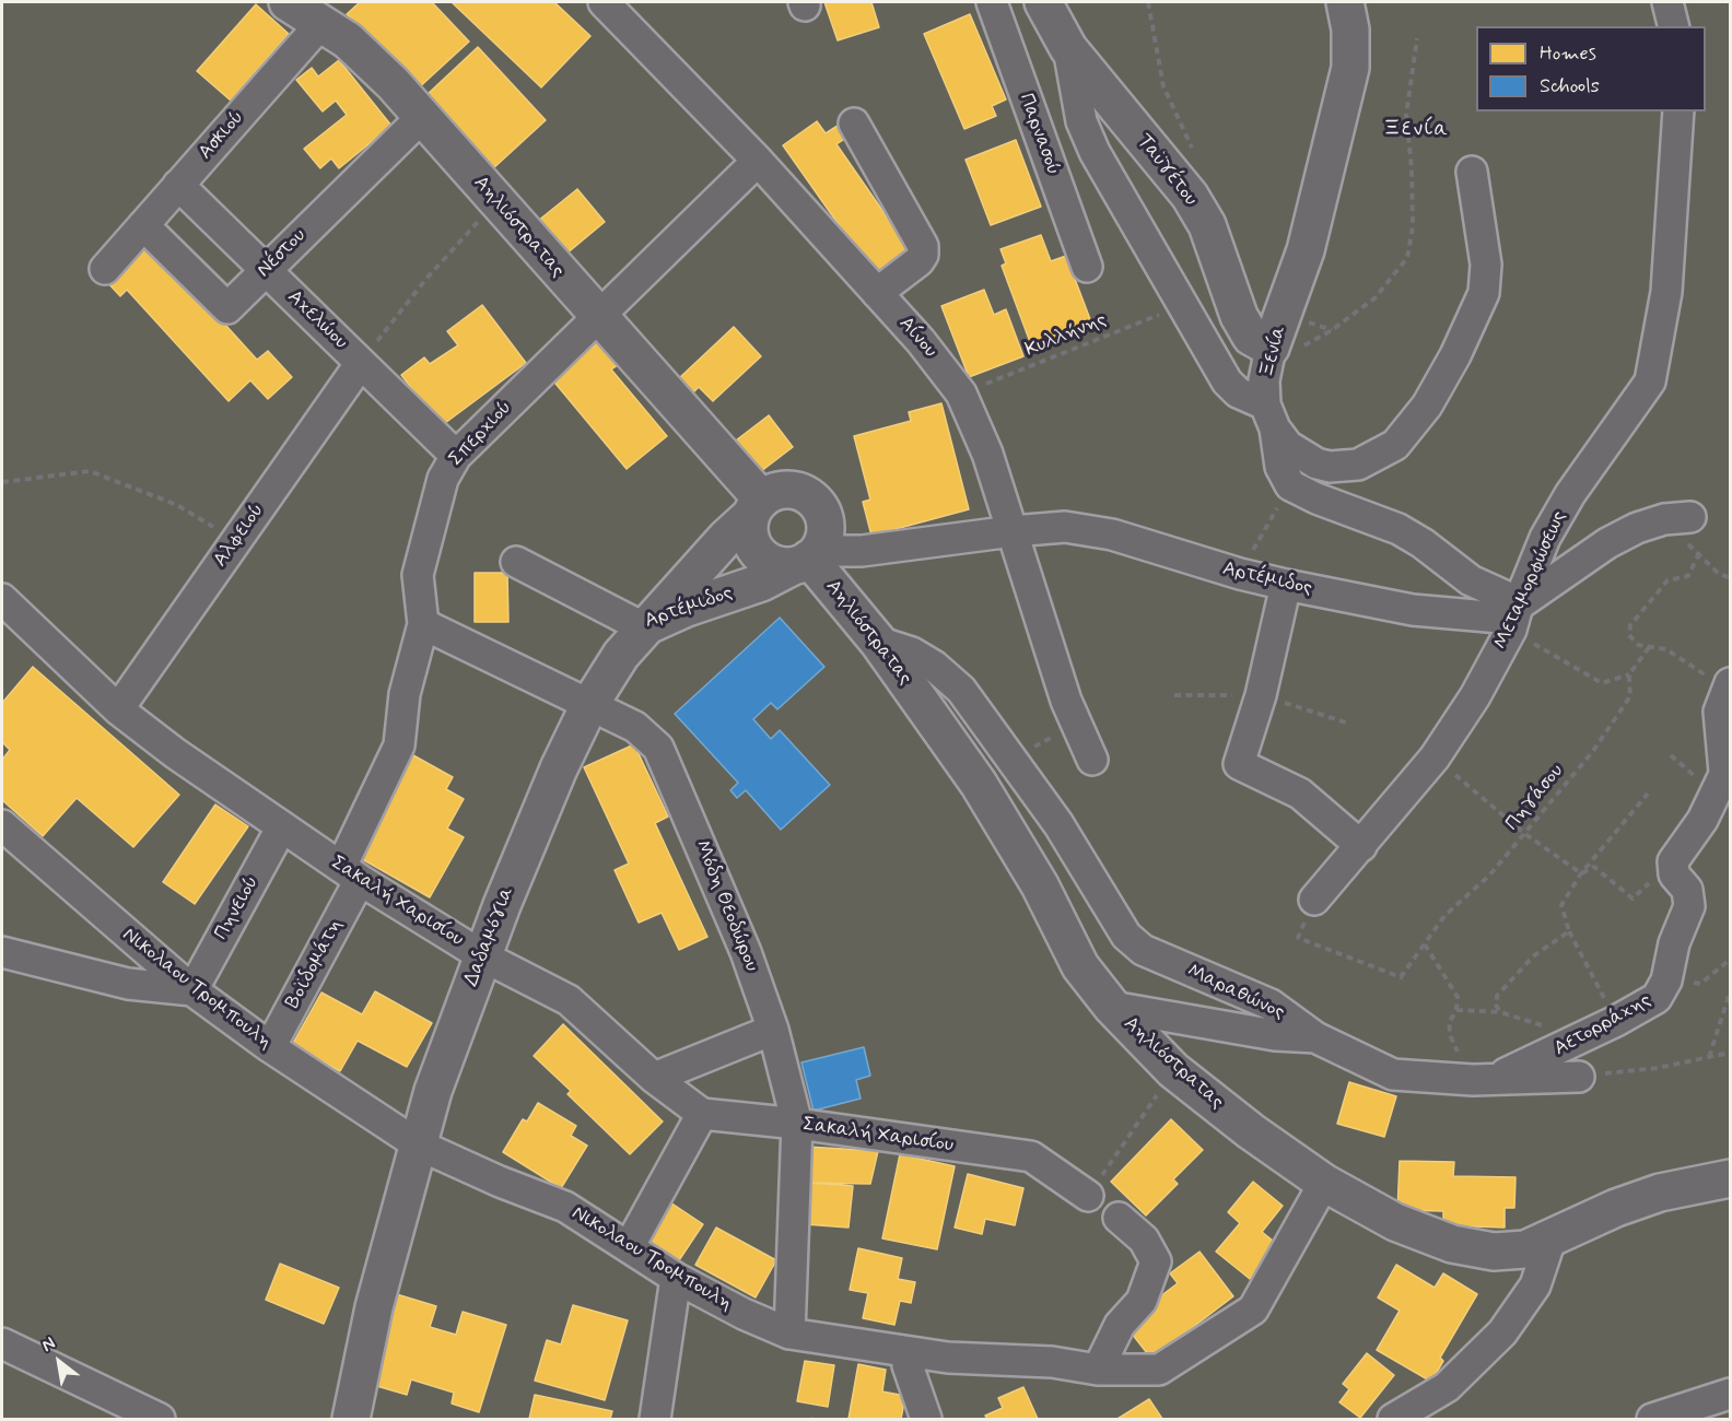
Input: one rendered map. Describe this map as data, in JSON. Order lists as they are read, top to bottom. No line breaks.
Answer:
{"streets":{"street":["Παρνασού","Ασκιού","Ταϋγέτου","Αηλιόστρατας","Νέστου","Αχελώου","Αίνου","Ξενία","Σπερχιού","Αλφειού","Αρτέμιδος","Μεταμορφώσεως","Σακαλή Χαρισίου","Μόδη Θεοδώρου","Πηνειού","Δαδαμόγια","Βοϊδομάτη","Νικολαου Τρομπουλη","Μαραθώνος","Αετορράχης"],"path":["Κυλλήνης","Πηγάσου"]},"crossings":[["Ασκιού","Αηλιόστρατας"],["Ασκιού","Νέστου"],["Ασκιού","Αχελώου"],["Ταϋγέτου","Ξενία"],["Αηλιόστρατας","Νέστου"],["Αηλιόστρατας","Σπερχιού"],["Αηλιόστρατας","Αρτέμιδος"],["Αηλιόστρατας","Δαδαμόγια"],["Αηλιόστρατας","Νικολαου Τρομπουλη"],["Αηλιόστρατας","Μαραθώνος"],["Νέστου","Αχελώου"],["Αχελώου","Σπερχιού"],["Αχελώου","Αλφειού"],["Κυλλήνης","Αίνου"],["Αίνου","Σπερχιού"],["Αίνου","Αρτέμιδος"],["Σπερχιού","Σακαλή Χαρισίου"],["Σπερχιού","Μόδη Θεοδώρου"],["Σπερχιού","Βοϊδομάτη"],["Αλφειού","Σακαλή Χαρισίου"],["Αρτέμιδος","Μεταμορφώσεως"],["Αρτέμιδος","Δαδαμόγια"],["Σακαλή Χαρισίου","Μόδη Θεοδώρου"],["Σακαλή Χαρισίου","Πηνειού"],["Σακαλή Χαρισίου","Δαδαμόγια"],["Σακαλή Χαρισίου","Βοϊδομάτη"],["Μόδη Θεοδώρου","Δαδαμόγια"],["Μόδη Θεοδώρου","Νικολαου Τρομπουλη"],["Πηνειού","Νικολαου Τρομπουλη"],["Δαδαμόγια","Νικολαου Τρομπουλη"],["Βοϊδομάτη","Νικολαου Τρομπουλη"],["Μαραθώνος","Αετορράχης"]],"districts":["Ξενία"],"legend":["Homes","Schools"],"north":"top left"}
